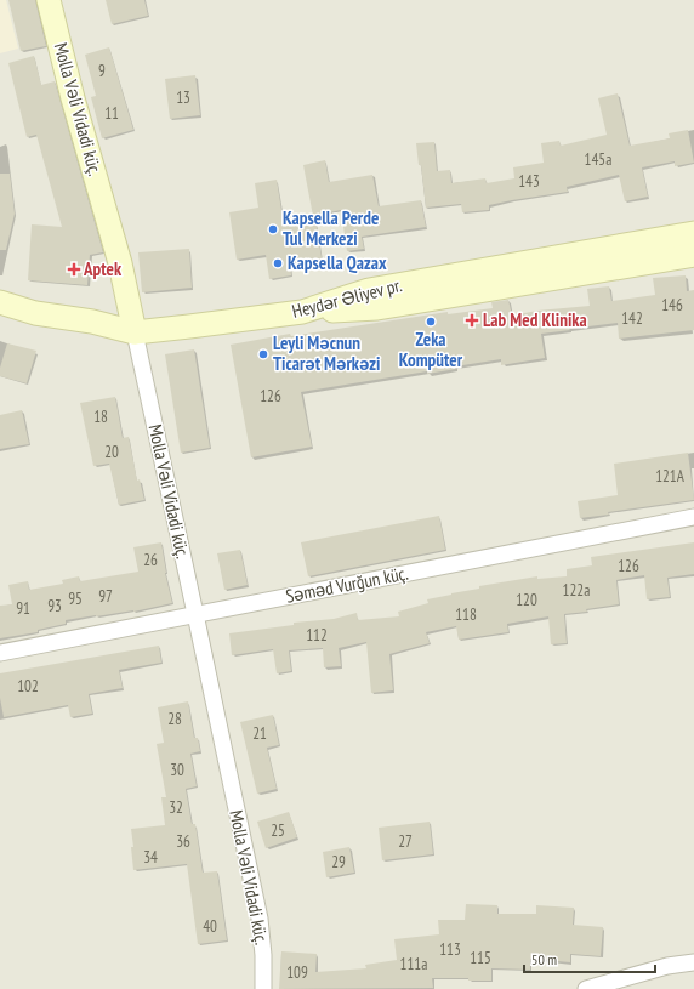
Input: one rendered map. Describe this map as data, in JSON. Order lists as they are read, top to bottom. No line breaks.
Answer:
{"streets":{"main road":["Molla Vəli Vidadi küç.","Heydər Əliyev pr."],"street":["Səməd Vurğun küç."]},"crossings":[["Molla Vəli Vidadi küç.","Heydər Əliyev pr."],["Molla Vəli Vidadi küç.","Səməd Vurğun küç."]],"places":{"other":["Kapsella Perde Tul Merkezi","Kapsella Qazax","Zeka Kompüter","Leyli Məcnun Ticarət Mərkəzi"],"health":["Aptek","Lab Med Klinika"]},"house_numbers":["9","13","11","145a","143","146","142","126","18","20","121A","26","126","122a","97","95","120","93","91","118","112","102","28","21","30","32","25","36","27","34","29","40","113","115","111a","109"],"scale_bar":"50 m"}
